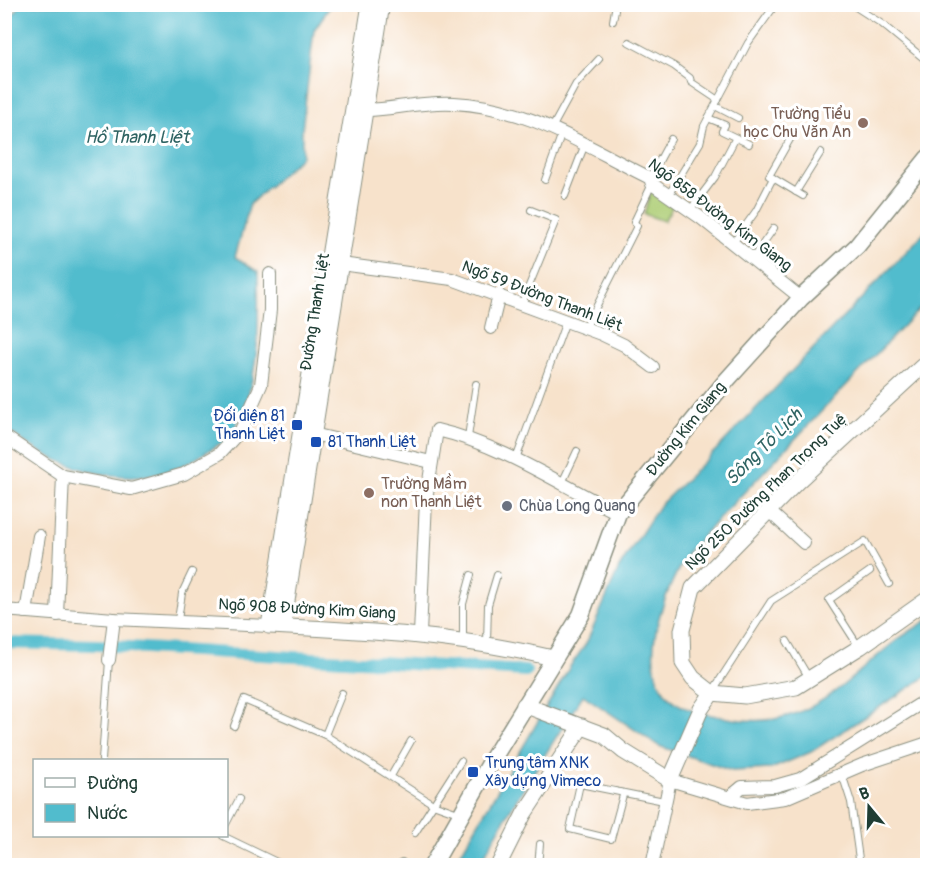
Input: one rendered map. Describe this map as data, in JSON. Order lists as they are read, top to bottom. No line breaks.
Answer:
{"streets":{"main road":["Đường Kim Giang"],"street":["Ngõ 858 Đường Kim Giang","Ngõ 59 Đường Thanh Liệt","Đường Thanh Liệt","Ngõ 250 Đường Phan Trọng Tuệ","Ngõ 908 Đường Kim Giang"]},"crossings":[["Ngõ 858 Đường Kim Giang","Đường Thanh Liệt"],["Ngõ 858 Đường Kim Giang","Đường Kim Giang"],["Ngõ 59 Đường Thanh Liệt","Đường Thanh Liệt"],["Đường Thanh Liệt","Ngõ 908 Đường Kim Giang"],["Đường Kim Giang","Ngõ 908 Đường Kim Giang"]],"water":["Hồ Thanh Liệt","Sông Tô Lịch"],"places":{"other":["Trường Tiểu học Chu Văn An","Trường Mầm non Thanh Liệt","Chùa Long Quang"],"transit":["Đối diện 81 Thanh Liệt","81 Thanh Liệt","Trung tâm XNK Xây dựng Vimeco"]},"legend":["Đường","Nước"],"north":"top"}
